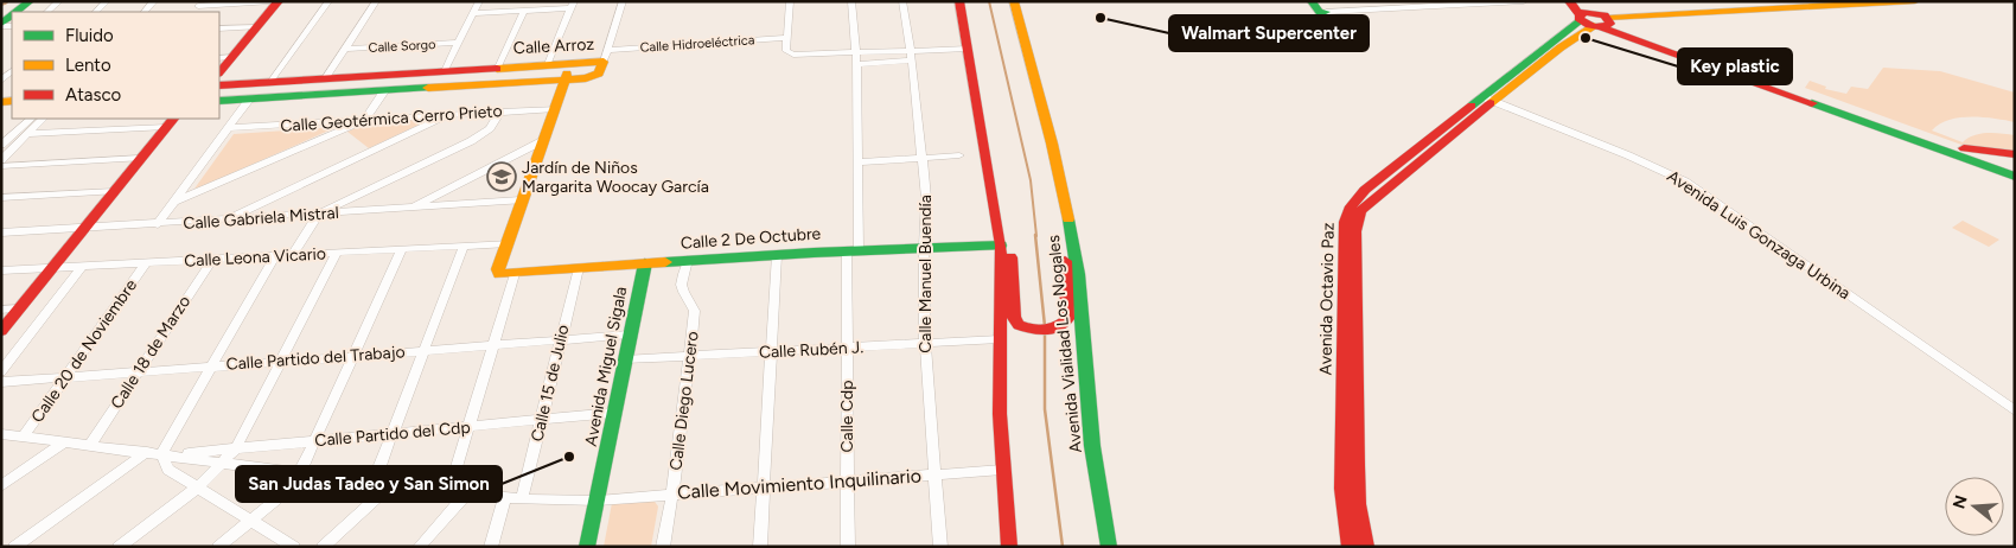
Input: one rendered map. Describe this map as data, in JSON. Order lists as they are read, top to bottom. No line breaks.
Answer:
{"streets":{"main road":["Calle Arroz","Calle 2 De Octubre","Avenida Octavio Paz","Avenida Vialidad Los Nogales","Avenida Miguel Sigala"],"street":["Calle Hidroeléctrica","Calle Sorgo","Calle Geotérmica Cerro Prieto","Calle Gabriela Mistral","Avenida Luis Gonzaga Urbina","Calle Leona Vicario","Calle Manuel Buendía","Calle Rubén J.","Calle 20 de Noviembre","Calle 18 de Marzo","Calle Partido del Trabajo","Calle 15 de Julio","Calle Diego Lucero","Calle Cdp","Calle Partido del Cdp","Calle Movimiento Inquilinario"]},"crossings":[["Calle Hidroeléctrica","Calle Arroz"],["Avenida Luis Gonzaga Urbina","Avenida Octavio Paz"],["Calle 2 De Octubre","Calle Manuel Buendía"],["Calle 2 De Octubre","Avenida Miguel Sigala"],["Calle 2 De Octubre","Calle 15 de Julio"],["Calle 2 De Octubre","Calle Diego Lucero"],["Calle 2 De Octubre","Calle Cdp"],["Calle Leona Vicario","Calle 20 de Noviembre"],["Calle Leona Vicario","Calle 18 de Marzo"],["Calle Manuel Buendía","Calle Rubén J."],["Calle Manuel Buendía","Calle Movimiento Inquilinario"],["Calle Rubén J.","Avenida Miguel Sigala"],["Calle Rubén J.","Calle Diego Lucero"],["Calle Rubén J.","Calle Cdp"],["Calle 20 de Noviembre","Calle Partido del Trabajo"],["Calle 18 de Marzo","Calle Partido del Trabajo"],["Calle Partido del Trabajo","Avenida Miguel Sigala"],["Calle Partido del Trabajo","Calle 15 de Julio"],["Avenida Miguel Sigala","Calle Partido del Cdp"],["Avenida Miguel Sigala","Calle Movimiento Inquilinario"],["Calle 15 de Julio","Calle Partido del Cdp"],["Calle Diego Lucero","Calle Movimiento Inquilinario"],["Calle Cdp","Calle Movimiento Inquilinario"]],"places":{"other":["Walmart Supercenter","Key plastic","San Judas Tadeo y San Simon"],"school or university":["Jardín de Niños Margarita Woocay García"]},"legend":["Fluido","Lento","Atasco"],"north":"left"}
